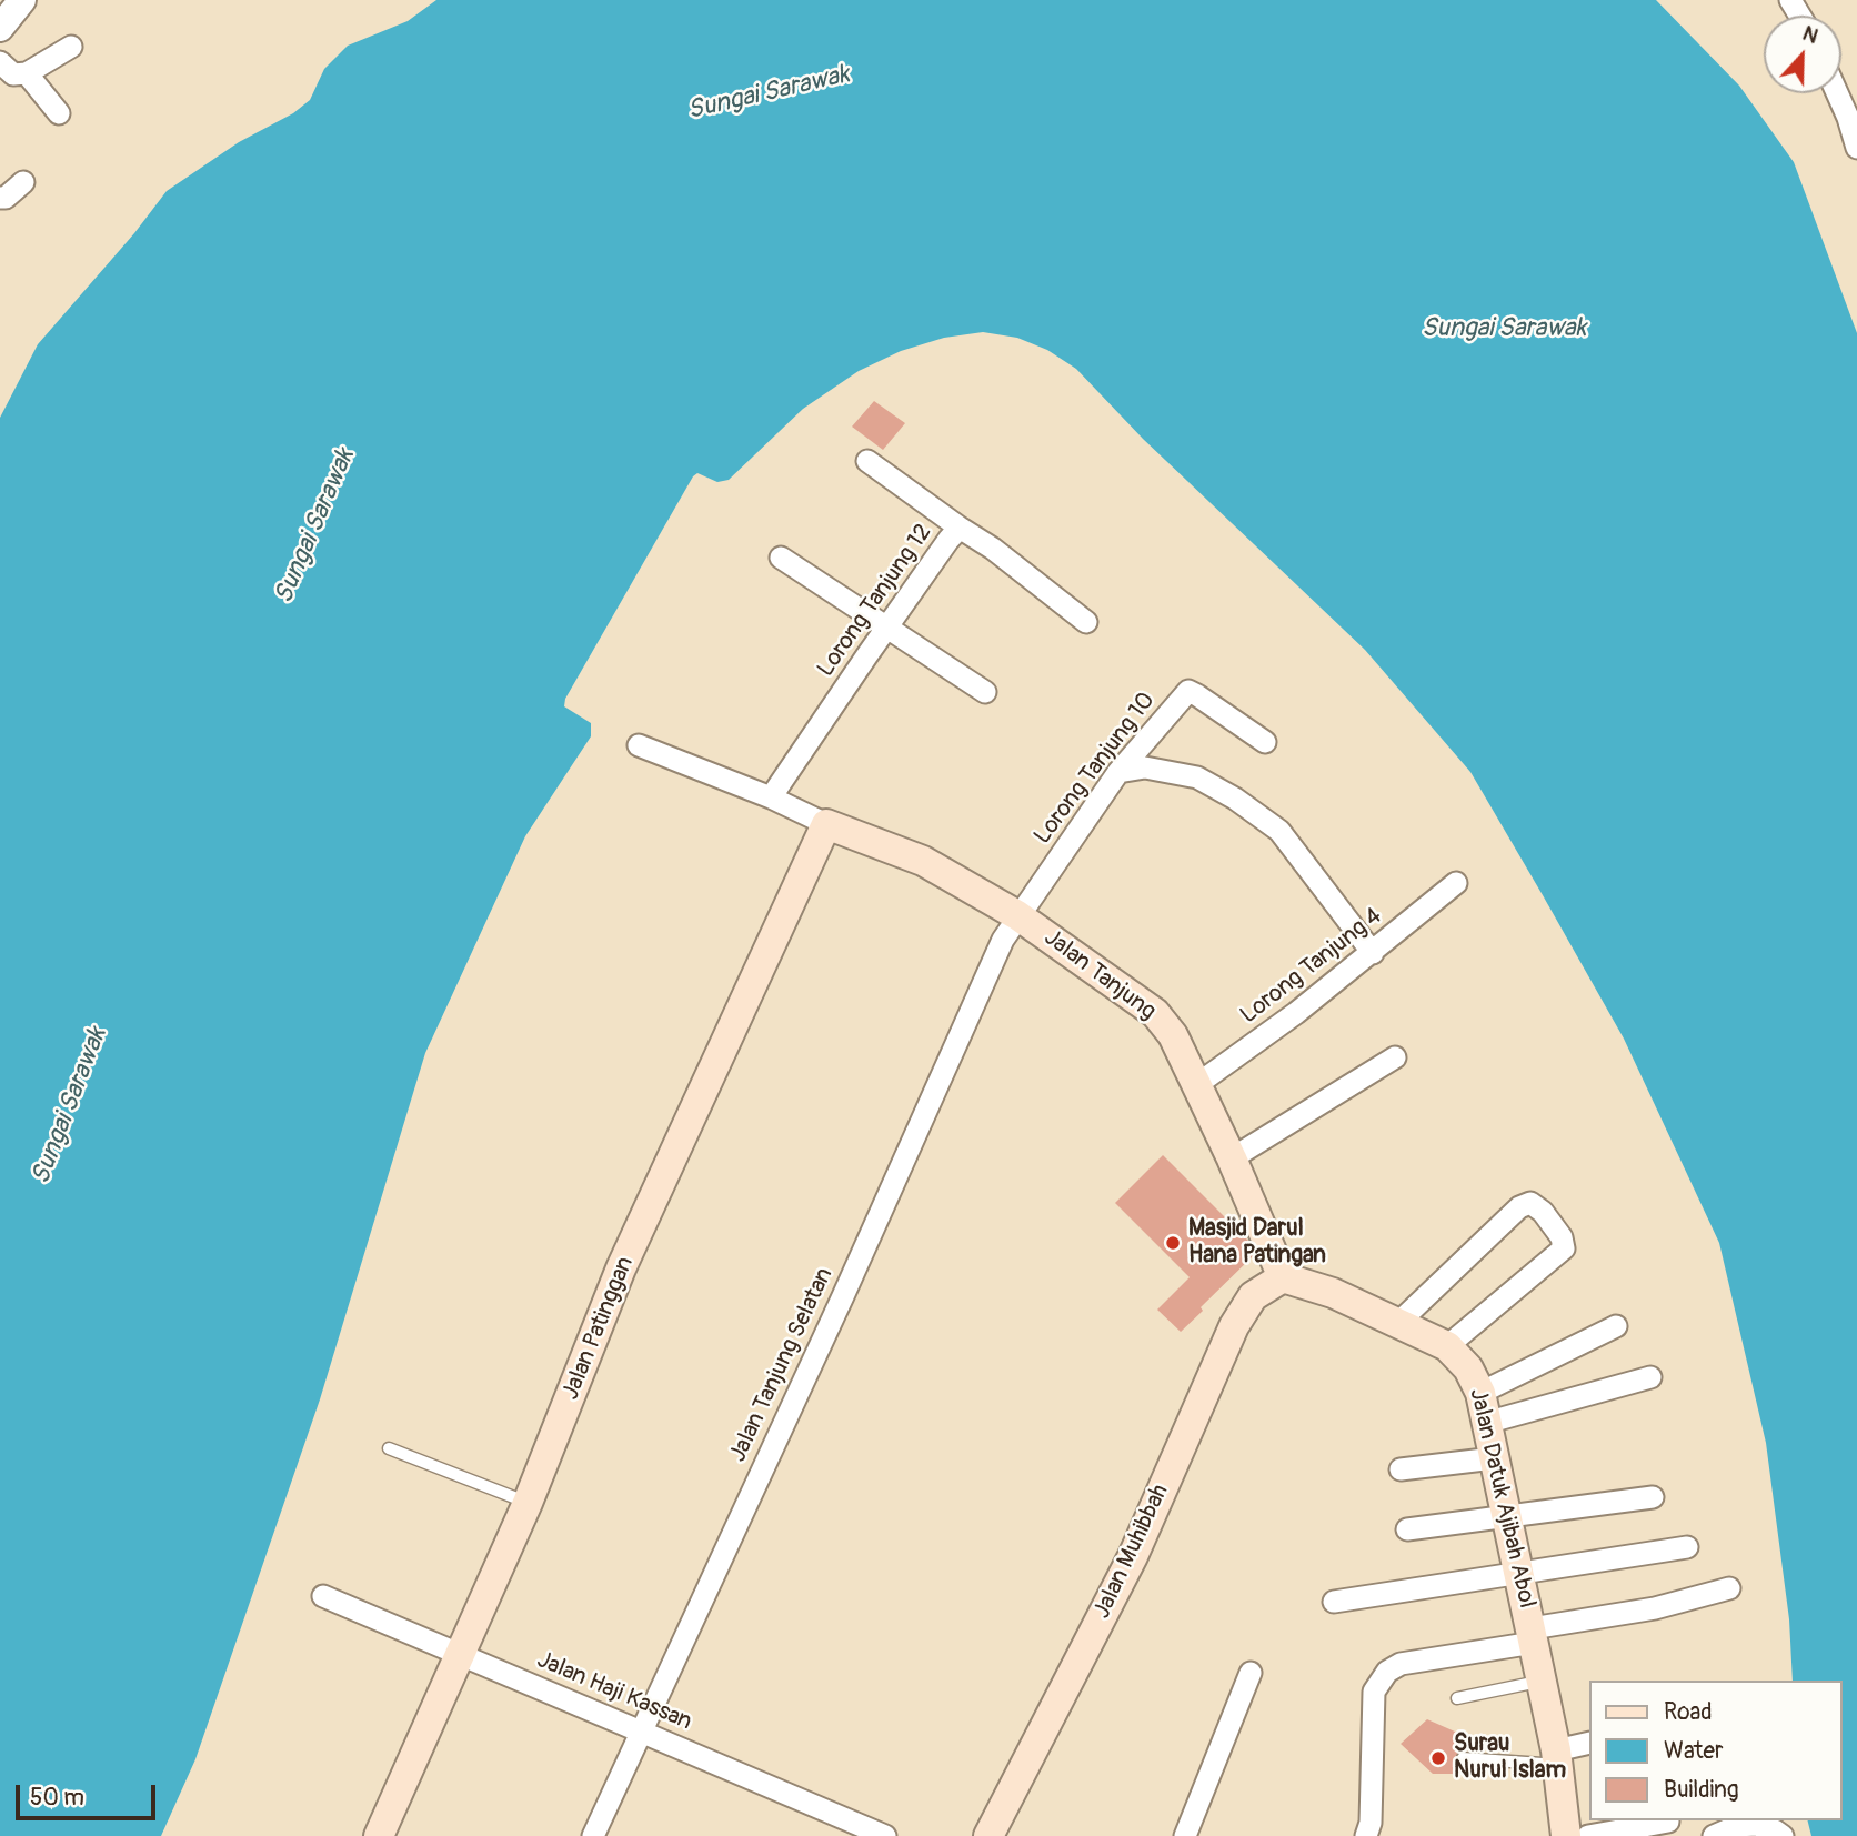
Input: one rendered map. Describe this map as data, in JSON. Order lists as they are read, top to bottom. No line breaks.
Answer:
{"streets":{"main road":["Jalan Tanjung","Jalan Patinggan","Jalan Datuk Ajibah Abol","Jalan Muhibbah"],"street":["Lorong Tanjung 12","Lorong Tanjung 10","Lorong Tanjung 4","Jalan Tanjung Selatan","Jalan Haji Kassan"]},"crossings":[["Lorong Tanjung 10","Jalan Tanjung"],["Lorong Tanjung 10","Jalan Tanjung Selatan"],["Lorong Tanjung 4","Jalan Tanjung"],["Jalan Tanjung","Jalan Patinggan"],["Jalan Tanjung","Jalan Tanjung Selatan"],["Jalan Tanjung","Jalan Datuk Ajibah Abol"],["Jalan Tanjung","Jalan Muhibbah"],["Jalan Patinggan","Jalan Haji Kassan"],["Jalan Tanjung Selatan","Jalan Haji Kassan"],["Jalan Datuk Ajibah Abol","Jalan Muhibbah"]],"water":["Sungai Sarawak"],"places":["Masjid Darul Hana Patingan","Surau Nurul Islam"],"legend":["Road","Water","Building"],"scale_bar":"50 m","north":"top"}
